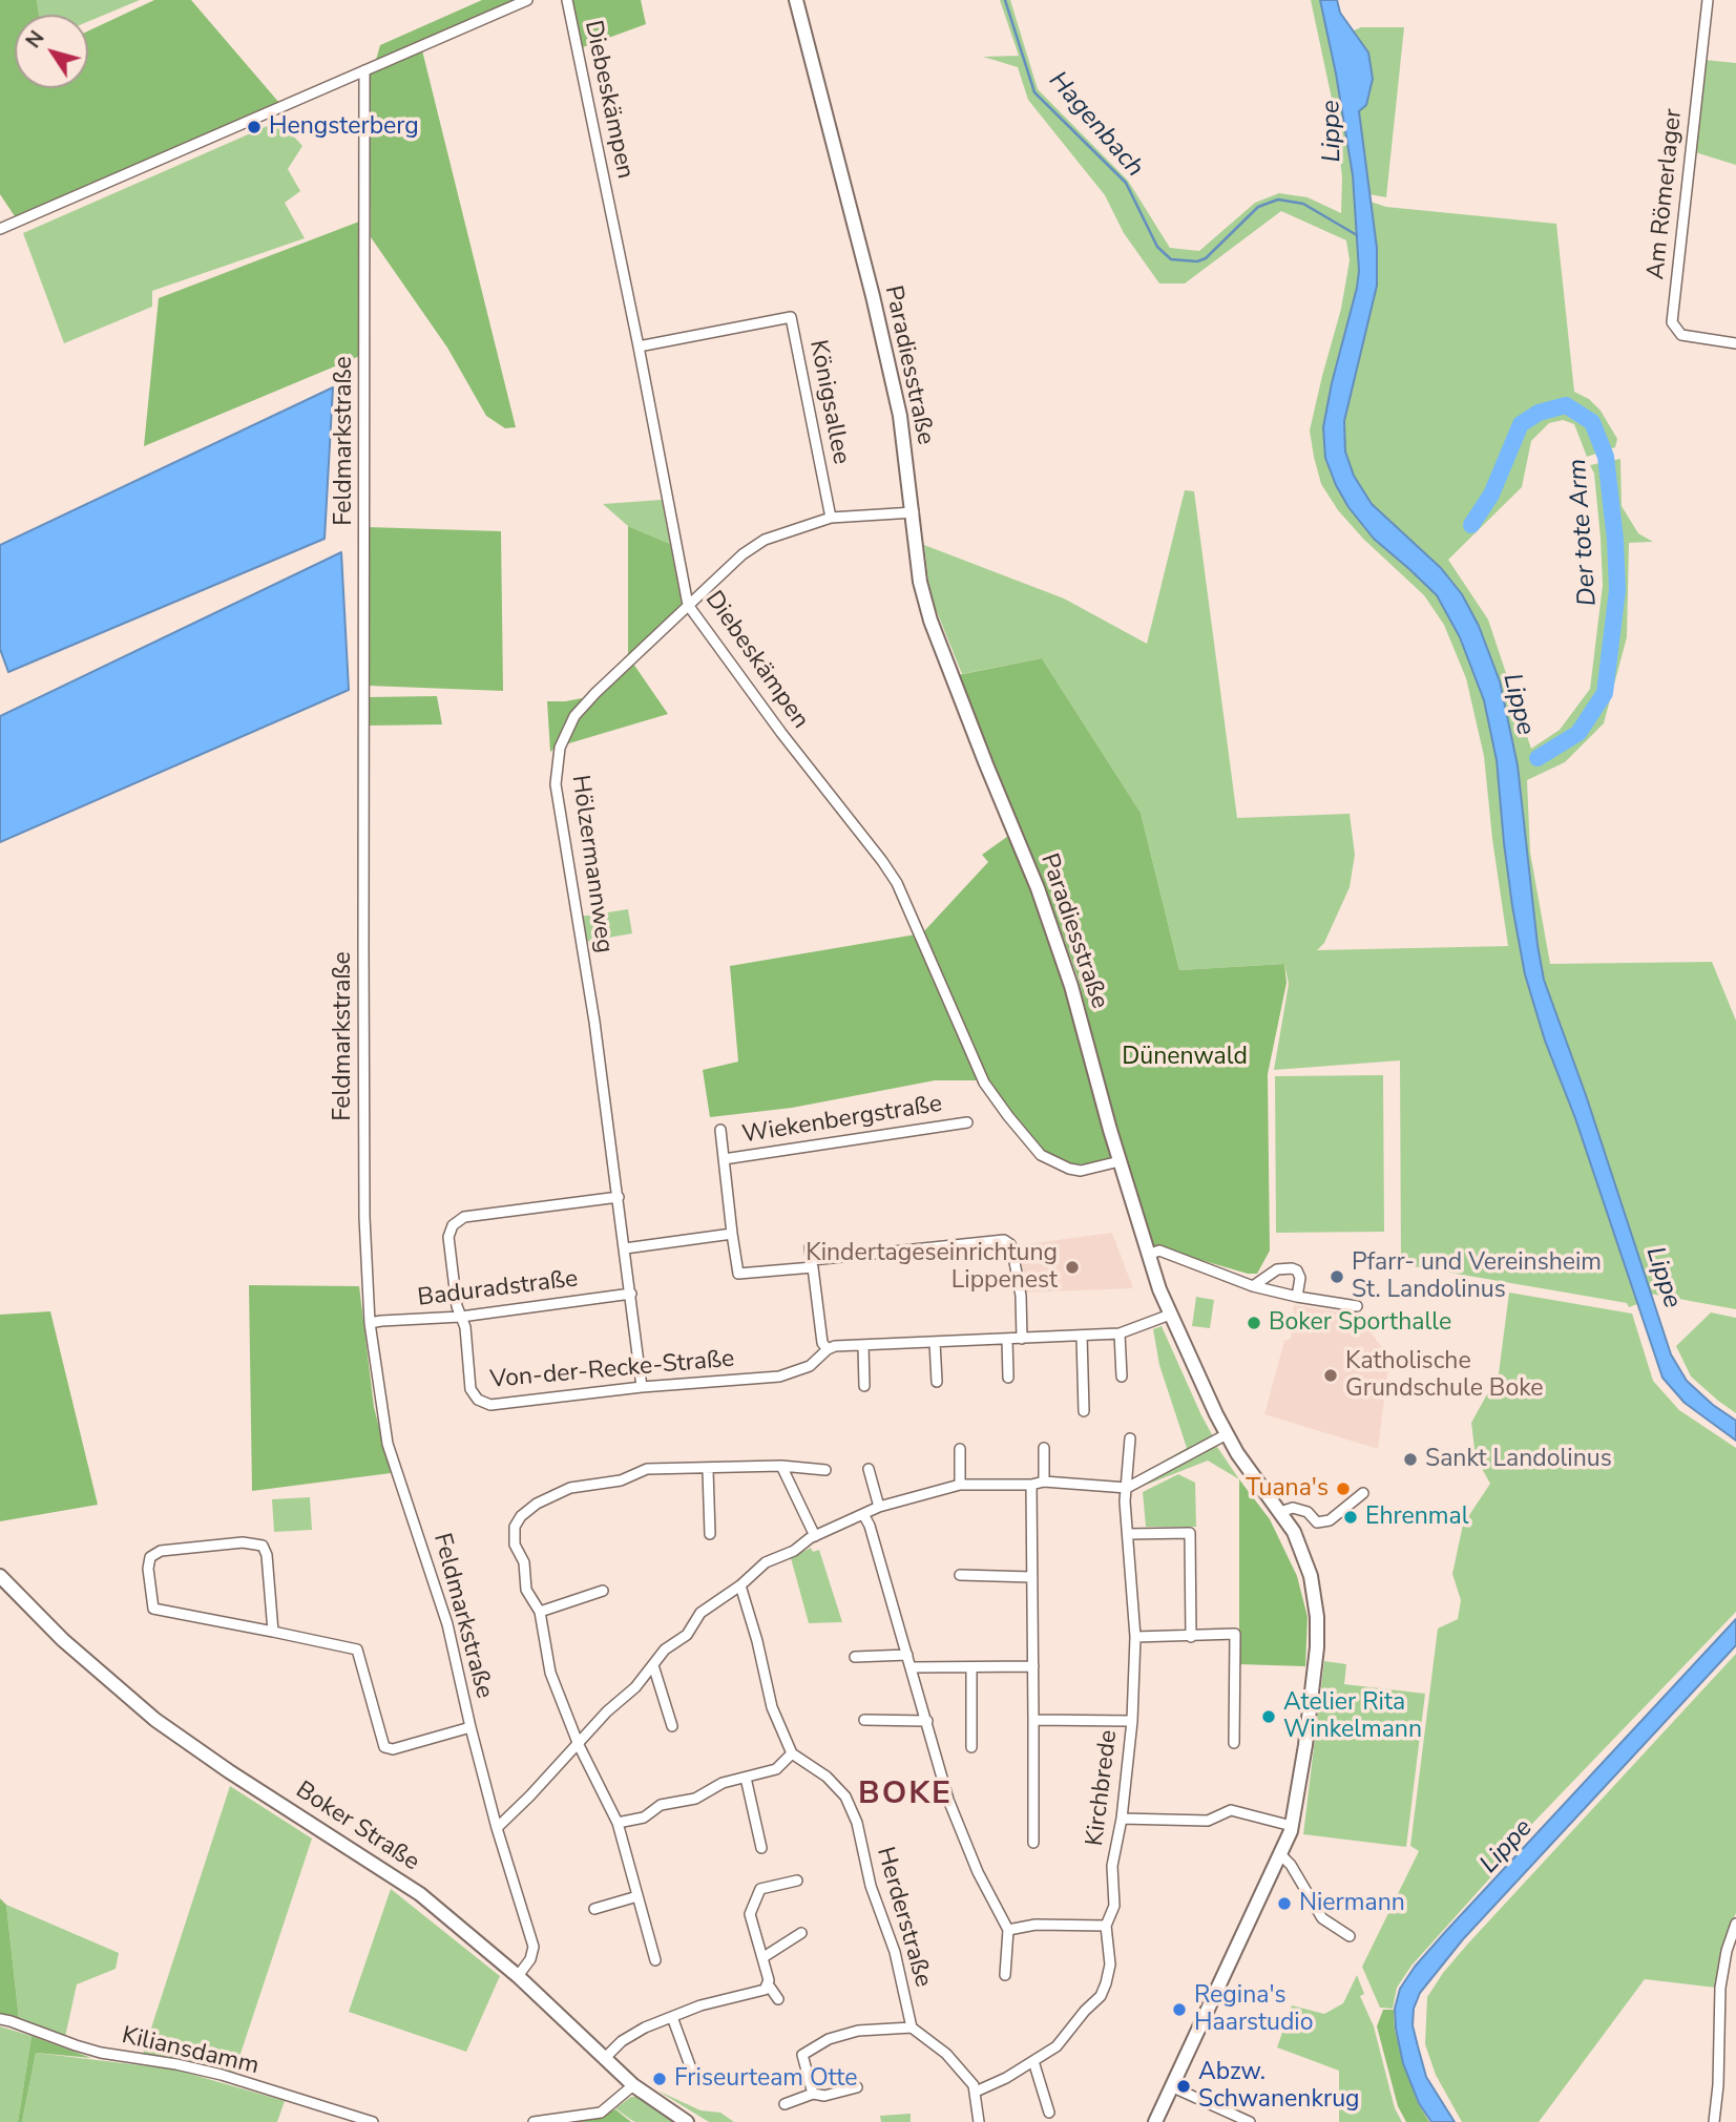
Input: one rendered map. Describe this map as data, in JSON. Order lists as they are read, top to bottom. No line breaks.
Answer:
{"streets":{"main road":["Paradiesstraße","Boker Straße"],"street":["Diebeskämpen","Am Römerlager","Königsallee","Feldmarkstraße","Hölzermannweg","Wiekenbergstraße","Baduradstraße","Von-der-Recke-Straße","Kirchbrede","Herderstraße","Kiliansdamm"]},"crossings":[["Diebeskämpen","Paradiesstraße"],["Diebeskämpen","Königsallee"],["Diebeskämpen","Hölzermannweg"],["Paradiesstraße","Hölzermannweg"],["Paradiesstraße","Von-der-Recke-Straße"],["Königsallee","Hölzermannweg"],["Feldmarkstraße","Baduradstraße"],["Feldmarkstraße","Boker Straße"],["Hölzermannweg","Baduradstraße"],["Hölzermannweg","Von-der-Recke-Straße"],["Baduradstraße","Von-der-Recke-Straße"]],"districts":["BOKE"],"water":["Hagenbach","Lippe","Der tote Arm"],"parks":["Dünenwald"],"places":["Hengsterberg","Kindertageseinrichtung Lippenest","Pfarr- und Vereinsheim St. Landolinus","Boker Sporthalle","Katholische Grundschule Boke","Sankt Landolinus","Tuana's","Ehrenmal","Atelier Rita Winkelmann","Niermann","Regina's Haarstudio","Friseurteam Otte","Abzw. Schwanenkrug"],"north":"top left"}
